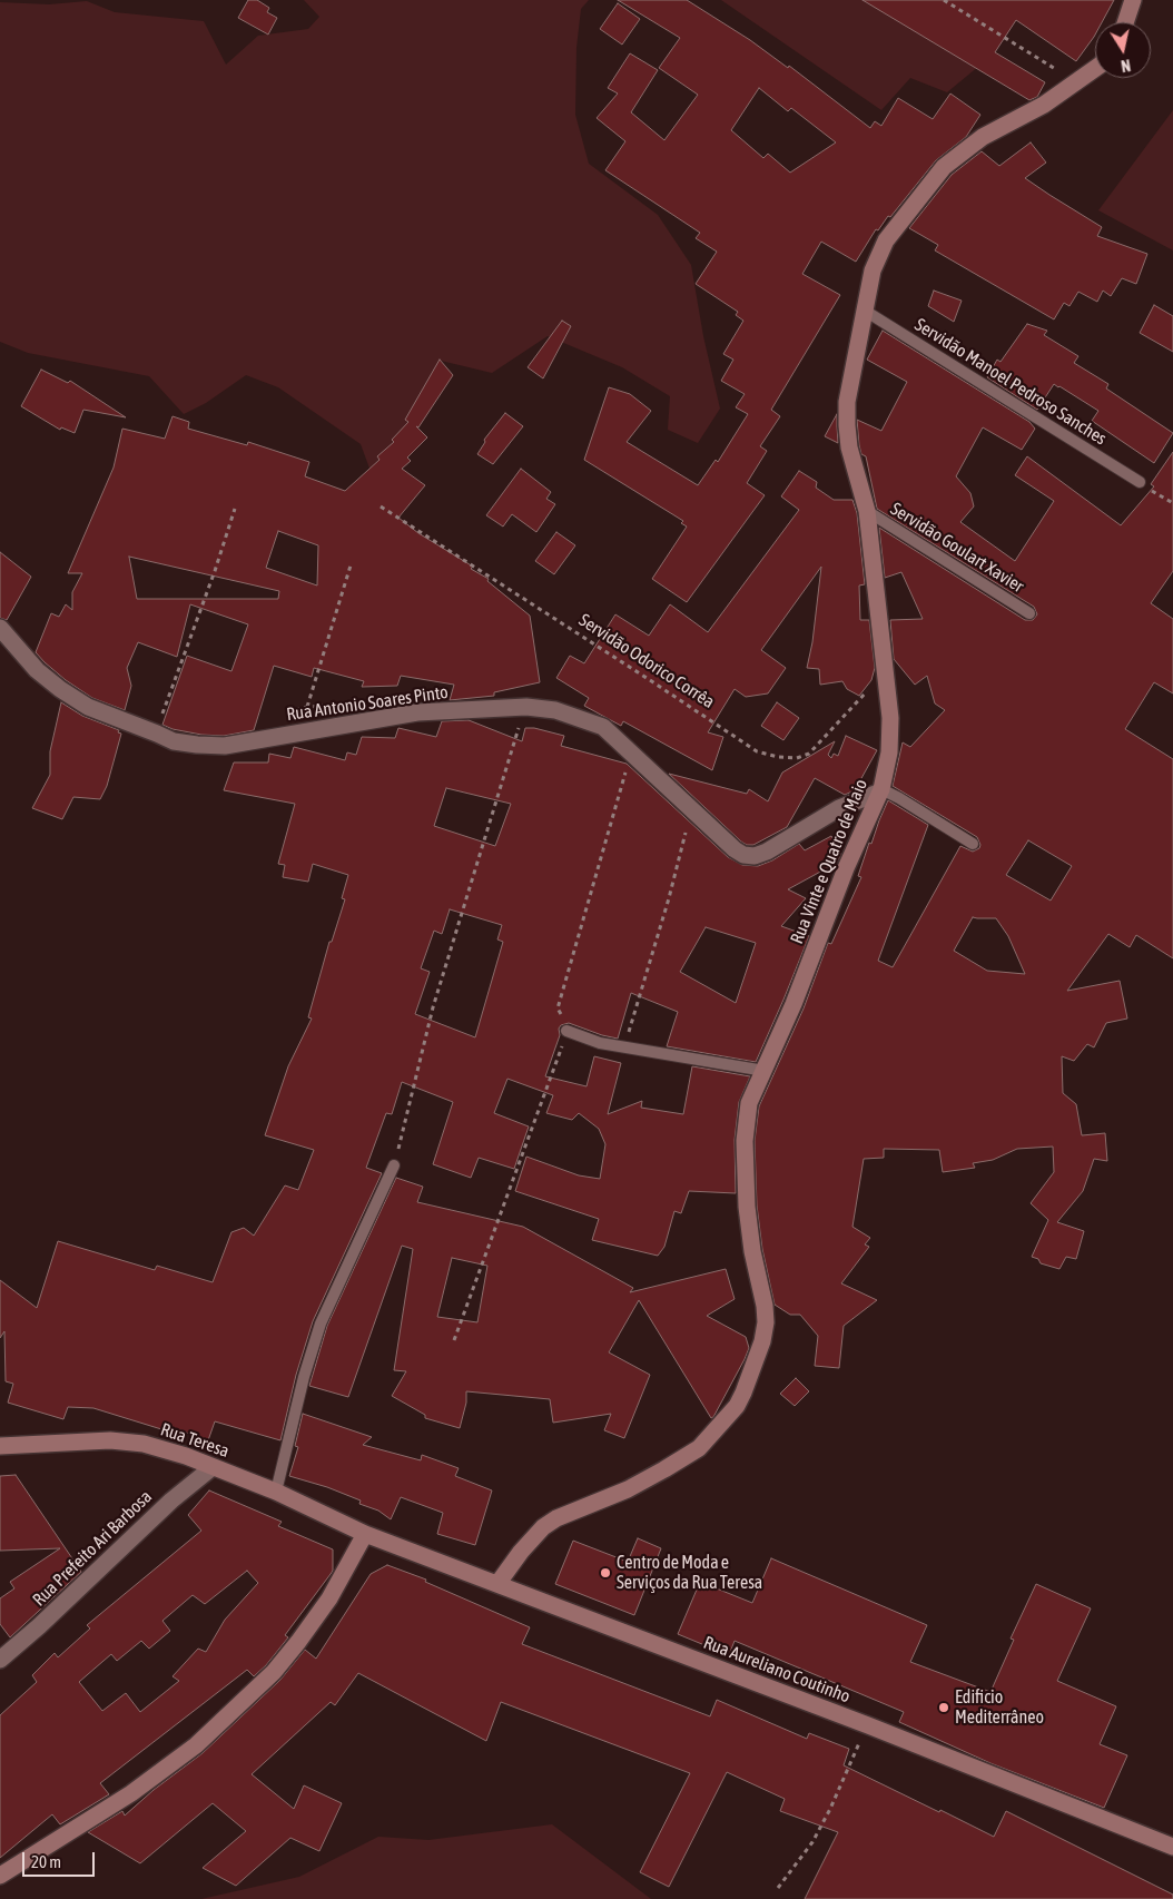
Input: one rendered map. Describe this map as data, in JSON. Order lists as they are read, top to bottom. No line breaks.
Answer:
{"streets":{"street":["Rua Antonio Soares Pinto","Rua Vinte e Quatro de Maio","Rua Teresa","Rua Prefeito Ari Barbosa","Rua Aureliano Coutinho"],"lane":["Servidão Manoel Pedroso Sanches","Servidão Goulart Xavier"],"path":["Servidão Odorico Corrêa"]},"crossings":[["Servidão Manoel Pedroso Sanches","Rua Vinte e Quatro de Maio"],["Servidão Goulart Xavier","Rua Vinte e Quatro de Maio"],["Servidão Odorico Corrêa","Rua Vinte e Quatro de Maio"],["Rua Antonio Soares Pinto","Rua Vinte e Quatro de Maio"],["Rua Vinte e Quatro de Maio","Rua Aureliano Coutinho"],["Rua Teresa","Rua Prefeito Ari Barbosa"],["Rua Teresa","Rua Aureliano Coutinho"]],"places":["Centro de Moda e Serviços da Rua Teresa","Edificio Mediterrâneo"],"scale_bar":"20 m","north":"bottom"}
